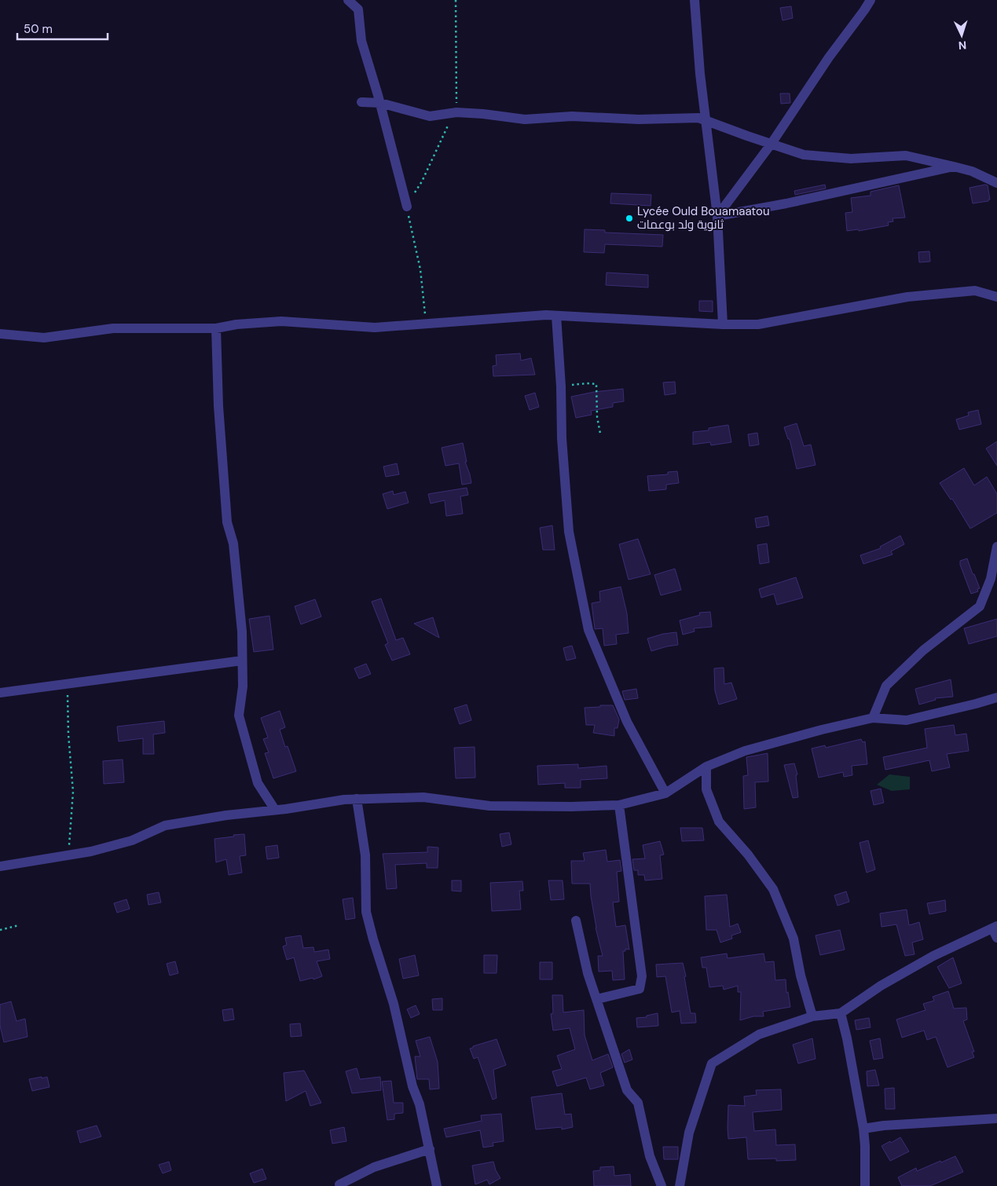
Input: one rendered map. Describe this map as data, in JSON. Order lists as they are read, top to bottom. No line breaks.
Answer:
{"places":["Lycée Ould Bouamaatou ثانوية ولد بوعمات"],"scale_bar":"50 m","north":"bottom"}
